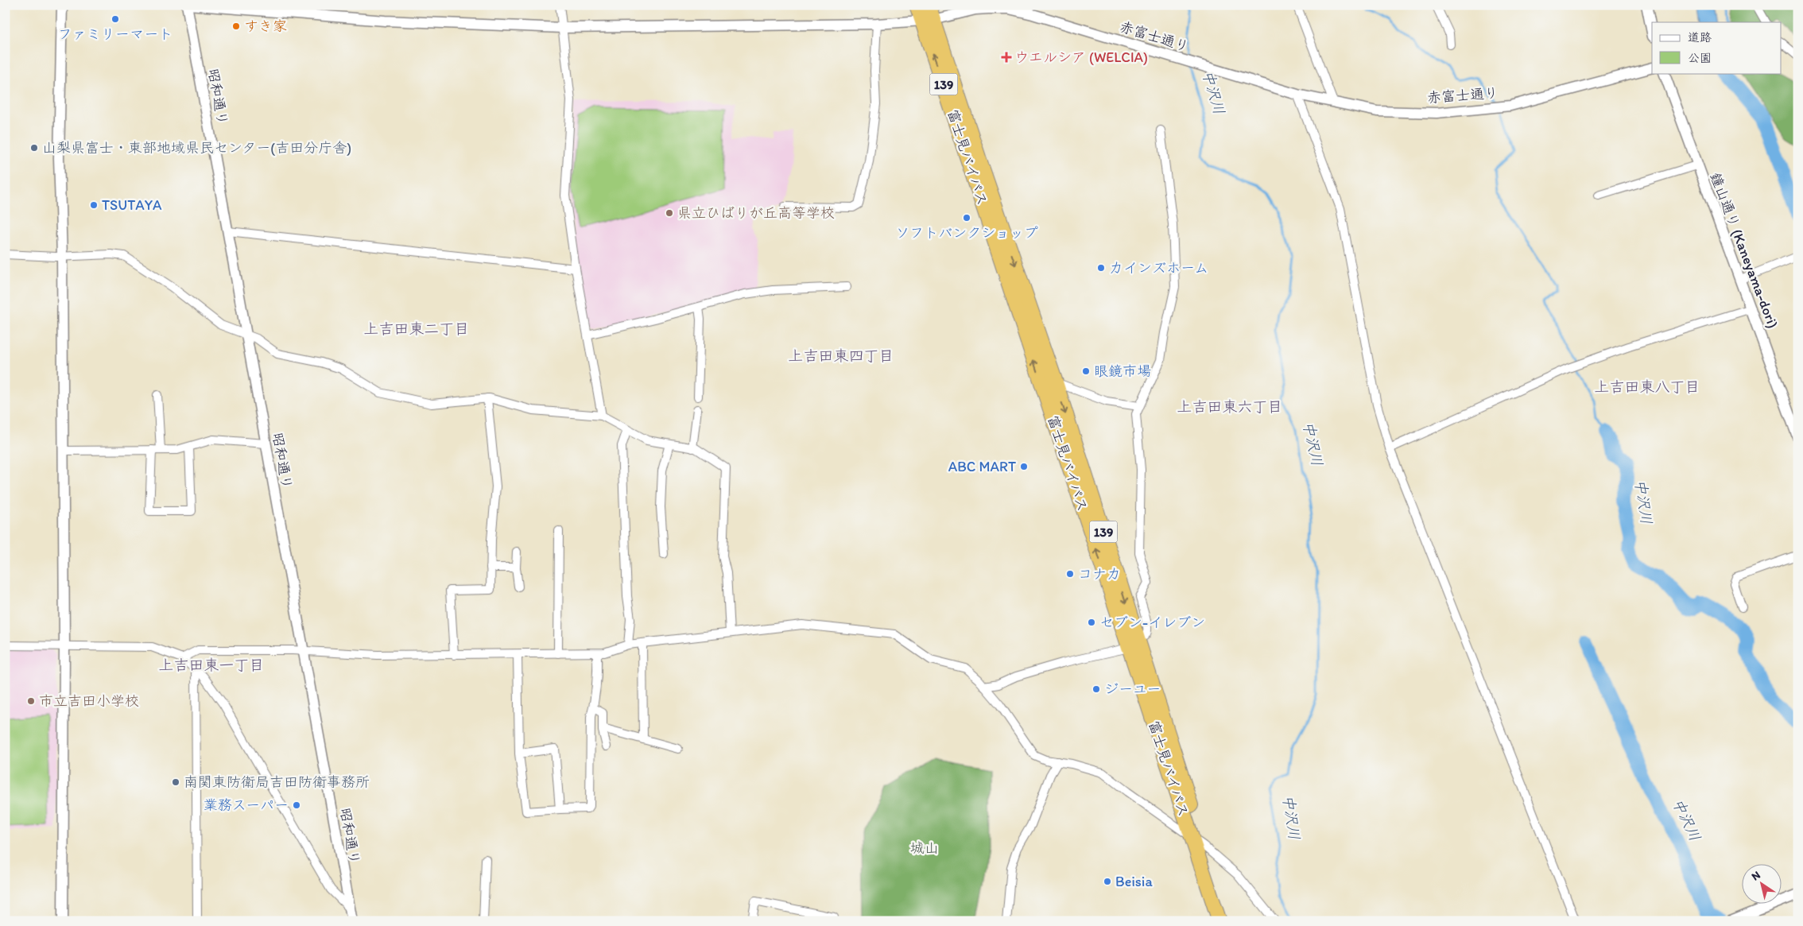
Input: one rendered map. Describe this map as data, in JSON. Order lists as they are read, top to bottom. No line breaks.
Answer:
{"streets":{"highway":["139","富士見バイパス"],"street":["赤富士通り","昭和通り","鐘山通り (Kaneyama-dori)"]},"crossings":[["赤富士通り","昭和通り"],["赤富士通り","富士見バイパス"]],"districts":["上吉田東二丁目","上吉田東四丁目","上吉田東八丁目","上吉田東六丁目","上吉田東一丁目"],"water":["中沢川"],"parks":["城山"],"places":{"other":["ファミリーマート","すき家","山梨県富士・東部地域県民センター(吉田分庁舎)","TSUTAYA","県立ひばりが丘高等学校","ソフトバンクショップ","カインズホーム","眼鏡市場","ABC MART","コナカ","セブン-イレブン","ジーユー","市立吉田小学校","南関東防衛局吉田防衛事務所","業務スーパー","Beisia"],"health":["ウエルシア (WELCIA)"]},"legend":["道路","公園"],"north":"top left"}
